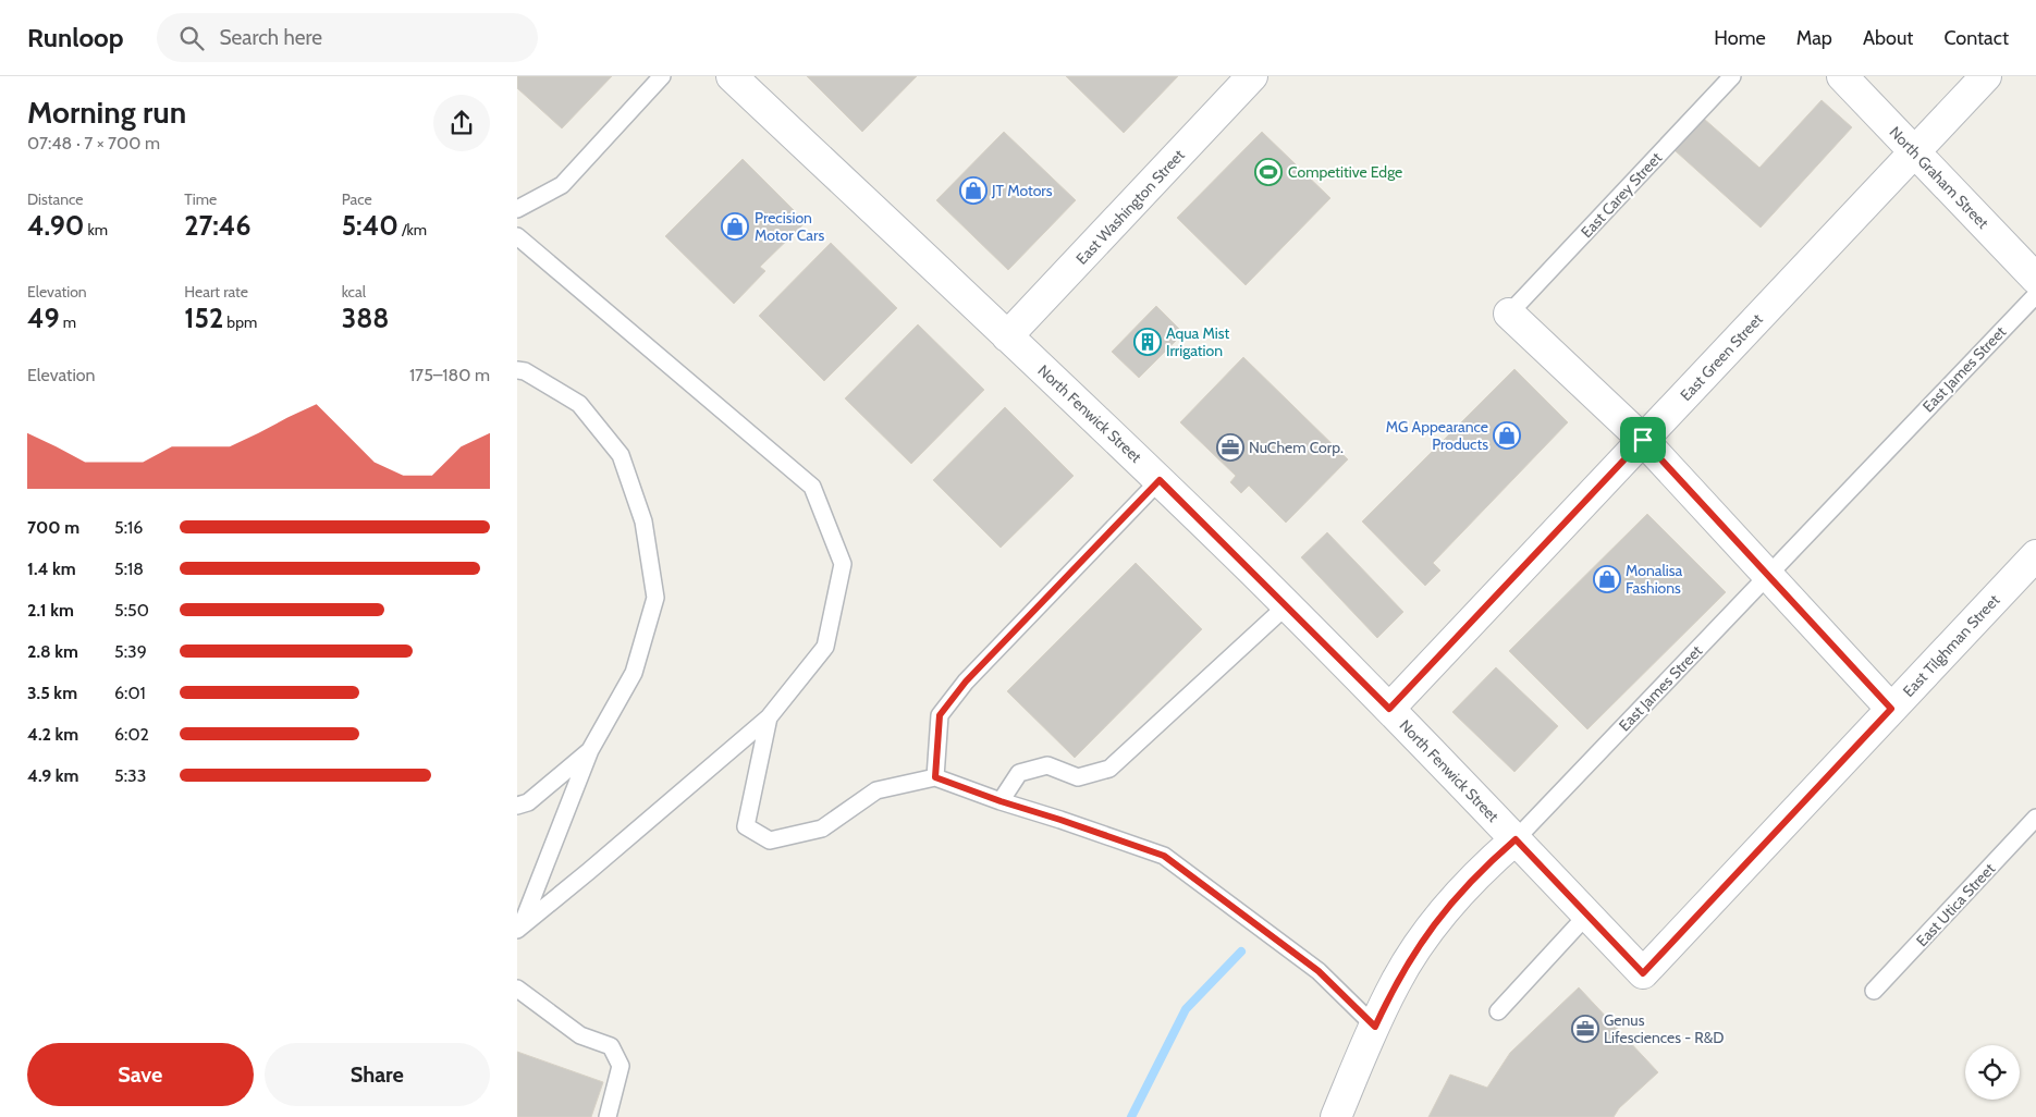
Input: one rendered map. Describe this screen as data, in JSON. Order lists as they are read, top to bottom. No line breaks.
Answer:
{"streets":{"street":["North Graham Street","East Washington Street","East Green Street","East James Street","North Fenwick Street","East Tilghman Street"],"lane":["East Carey Street","East Utica Street"]},"crossings":[["North Graham Street","East Green Street"],["East Washington Street","North Fenwick Street"],["East Green Street","North Fenwick Street"],["East James Street","North Fenwick Street"],["North Fenwick Street","East Tilghman Street"]],"places":{"sports":["Competitive Edge"],"shop":["JT Motors","Precision Motor Cars","MG Appearance Products","Monalisa Fashions"],"building":["Aqua Mist Irrigation"],"office":["NuChem Corp.","Genus Lifesciences - R&D"]},"page":{"header":"Runloop","search":"Search here","nav":["Home","Map","About","Contact"],"heading":["Morning run","07:48 · 7 × 700 m"],"stats":[["Distance","4.90 km"],["Time","27:46"],["Pace","5:40 /km"],["Elevation","49 m"],["Heart rate","152 bpm"],["kcal","388"]],"chart":["Elevation","175–180 m"],"list":[{"name":"700 m","note":"5:16"},{"name":"1.4 km","note":"5:18"},{"name":"2.1 km","note":"5:50"},{"name":"2.8 km","note":"5:39"},{"name":"3.5 km","note":"6:01"},{"name":"4.2 km","note":"6:02"},{"name":"4.9 km","note":"5:33"}],"buttons":["Save","Share"]}}
